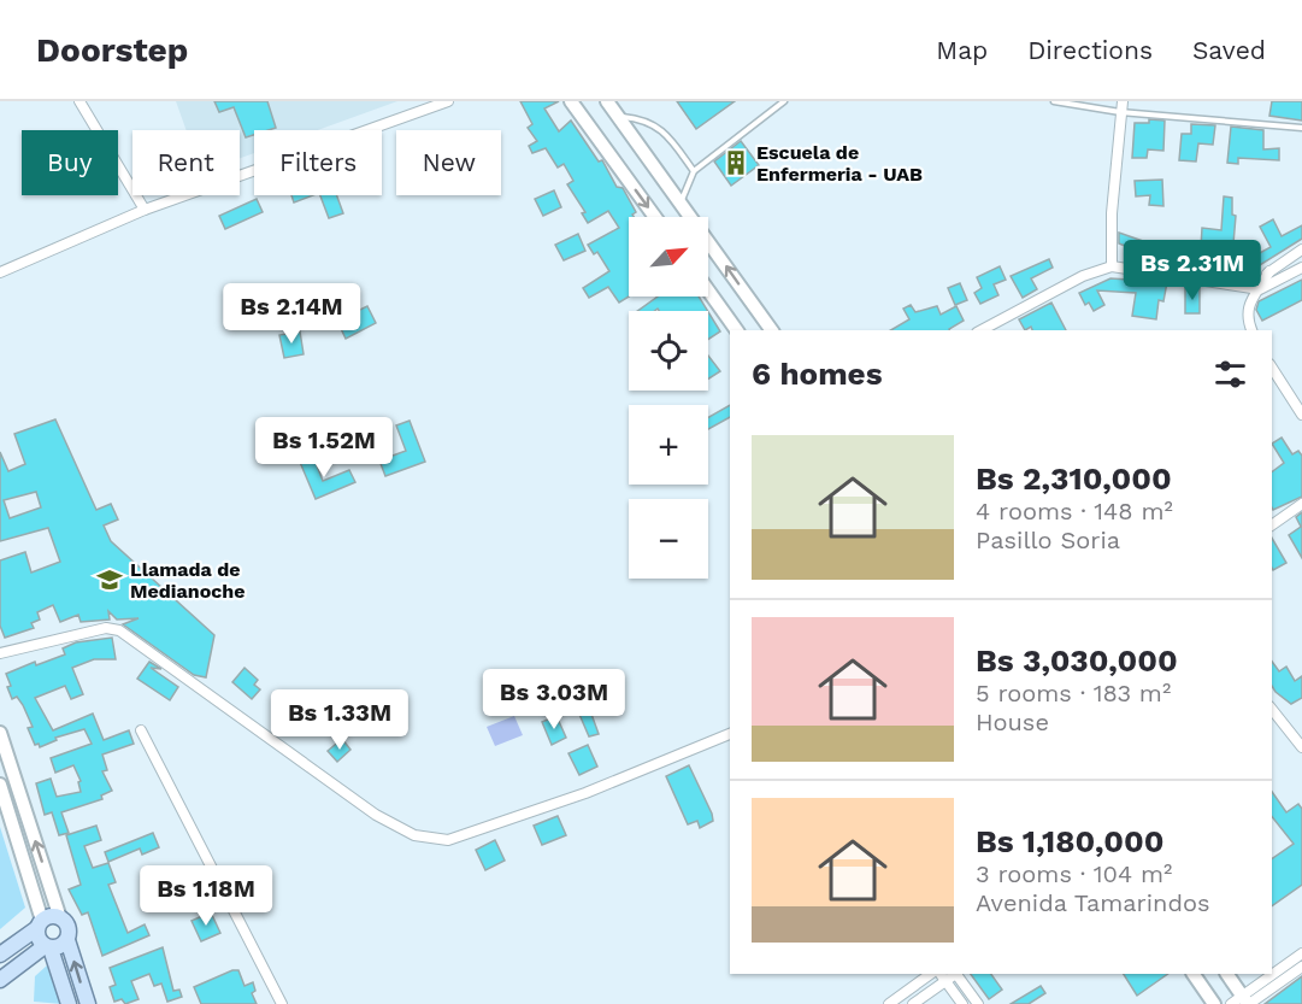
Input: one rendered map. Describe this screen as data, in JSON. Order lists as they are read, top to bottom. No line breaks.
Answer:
{"places":{"building":["Escuela de Enfermeria - UAB"],"school or university":["Llamada de Medianoche"]},"north":"top right","page":{"header":"Doorstep","nav":["Map","Directions","Saved"],"chip":["Buy","Rent","Filters","New"],"map_buttons":["+","−"],"price":["Bs 2.31M","Bs 2.14M","Bs 1.52M","Bs 3.03M","Bs 1.33M","Bs 1.18M"],"heading":"6 homes","list":[{"name":"Bs 2,310,000","note":"4 rooms · 148 m² · Pasillo Soria"},{"name":"Bs 3,030,000","note":"5 rooms · 183 m² · House"},{"name":"Bs 1,180,000","note":"3 rooms · 104 m² · Avenida Tamarindos"}]}}
